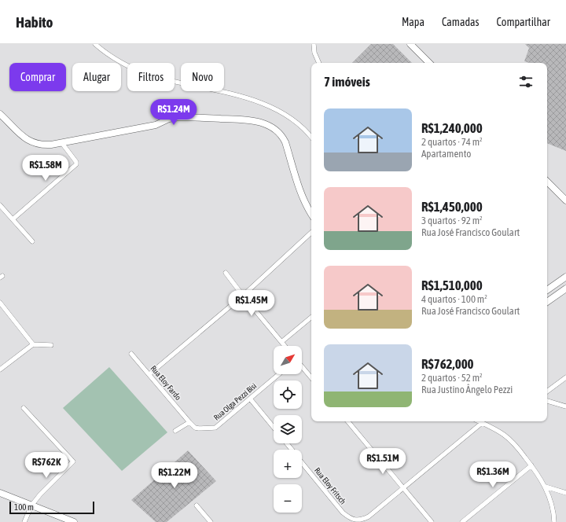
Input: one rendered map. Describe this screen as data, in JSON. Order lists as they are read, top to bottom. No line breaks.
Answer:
{"streets":{"street":["Rua Eloy Fardo","Rua Olga Pezzi Bisi","Rua Eloy Fritsch"]},"crossings":[["Rua Eloy Fardo","Rua Olga Pezzi Bisi"]],"scale_bar":"100 m","north":"top right","page":{"header":"Habito","nav":["Mapa","Camadas","Compartilhar"],"chip":["Comprar","Alugar","Filtros","Novo"],"heading":"7 imóveis","price":["R$1.24M","R$1.58M","R$1.45M","R$1.51M","R$762K","R$1.36M","R$1.22M"],"list":[{"name":"R$1,240,000","note":"2 quartos · 74 m² · Apartamento"},{"name":"R$1,450,000","note":"3 quartos · 92 m² · Rua José Francisco Goulart"},{"name":"R$1,510,000","note":"4 quartos · 100 m² · Rua José Francisco Goulart"},{"name":"R$762,000","note":"2 quartos · 52 m² · Rua Justino Ângelo Pezzi"}],"map_buttons":["+","−"],"scale":"100 m"}}
